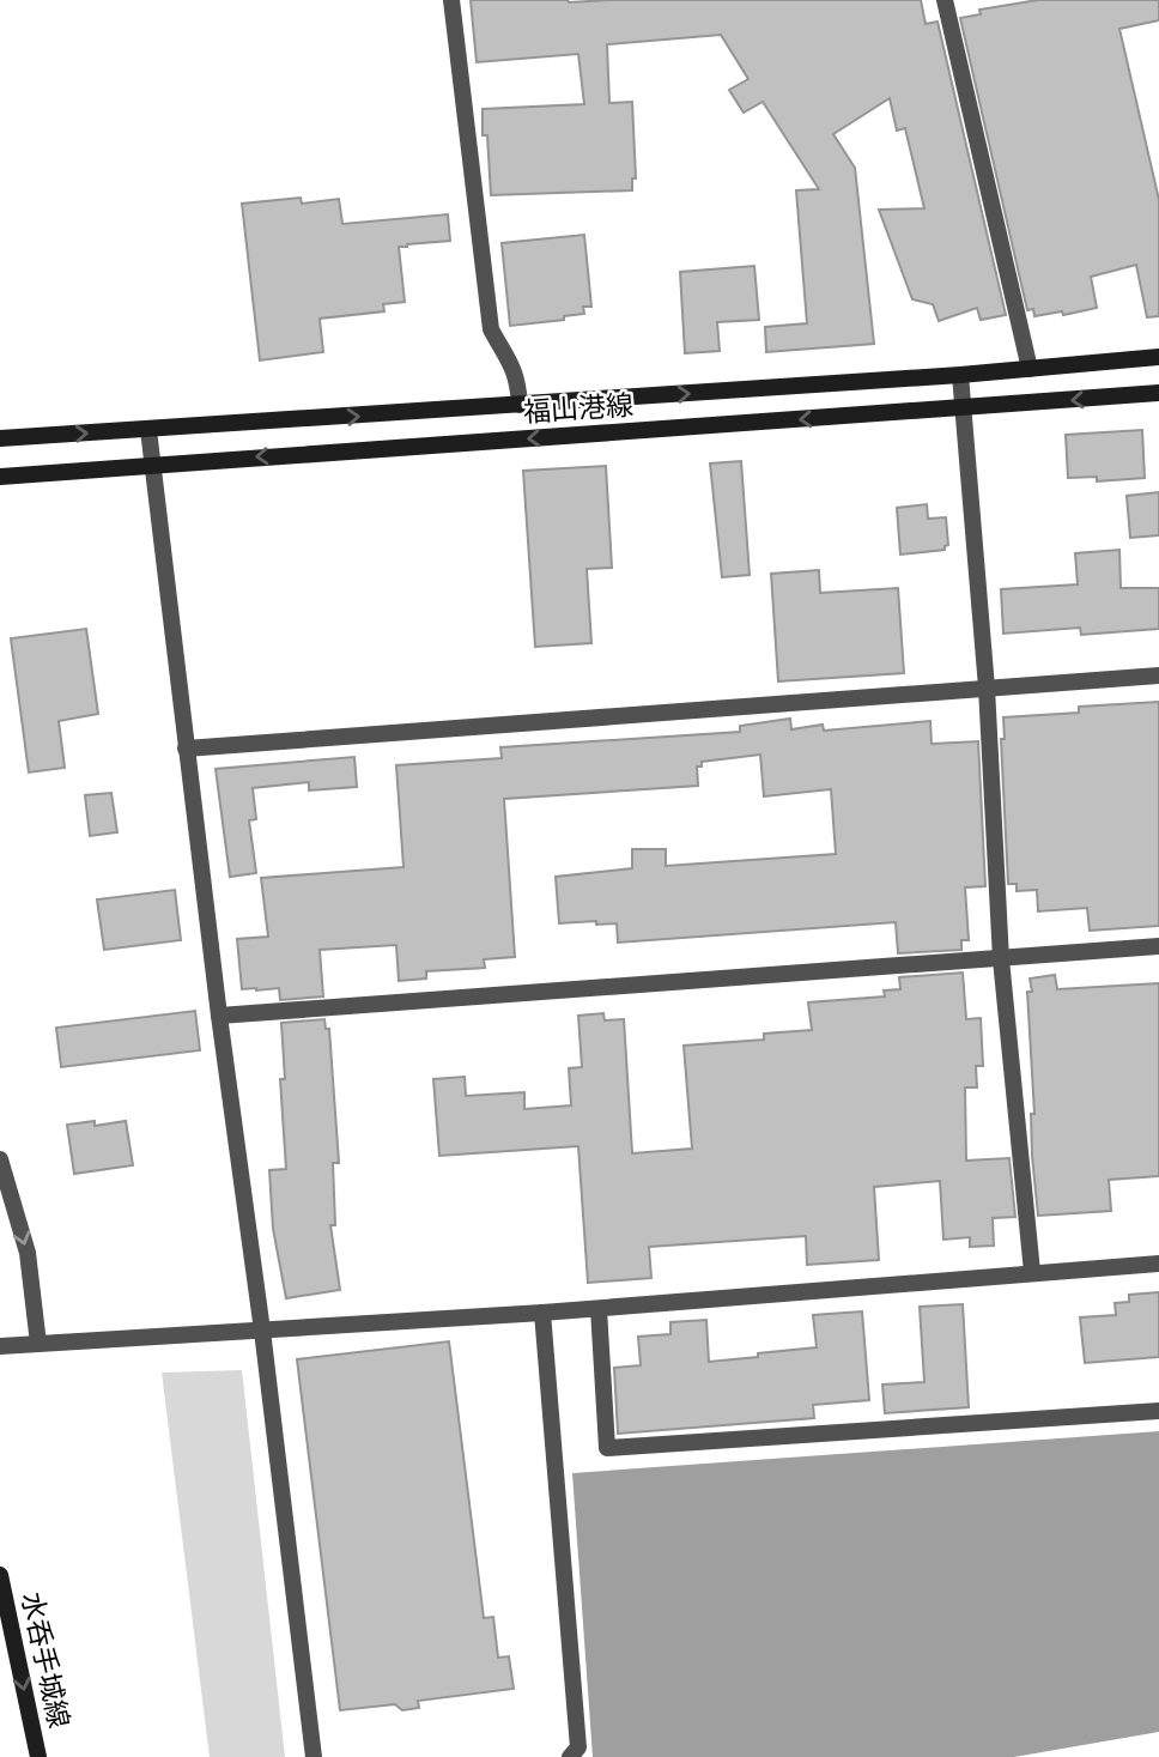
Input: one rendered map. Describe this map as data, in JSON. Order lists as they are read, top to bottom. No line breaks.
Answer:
{"streets":{"main road":["福山港線","水呑手城線"]},"one_way":["水呑手城線"]}
